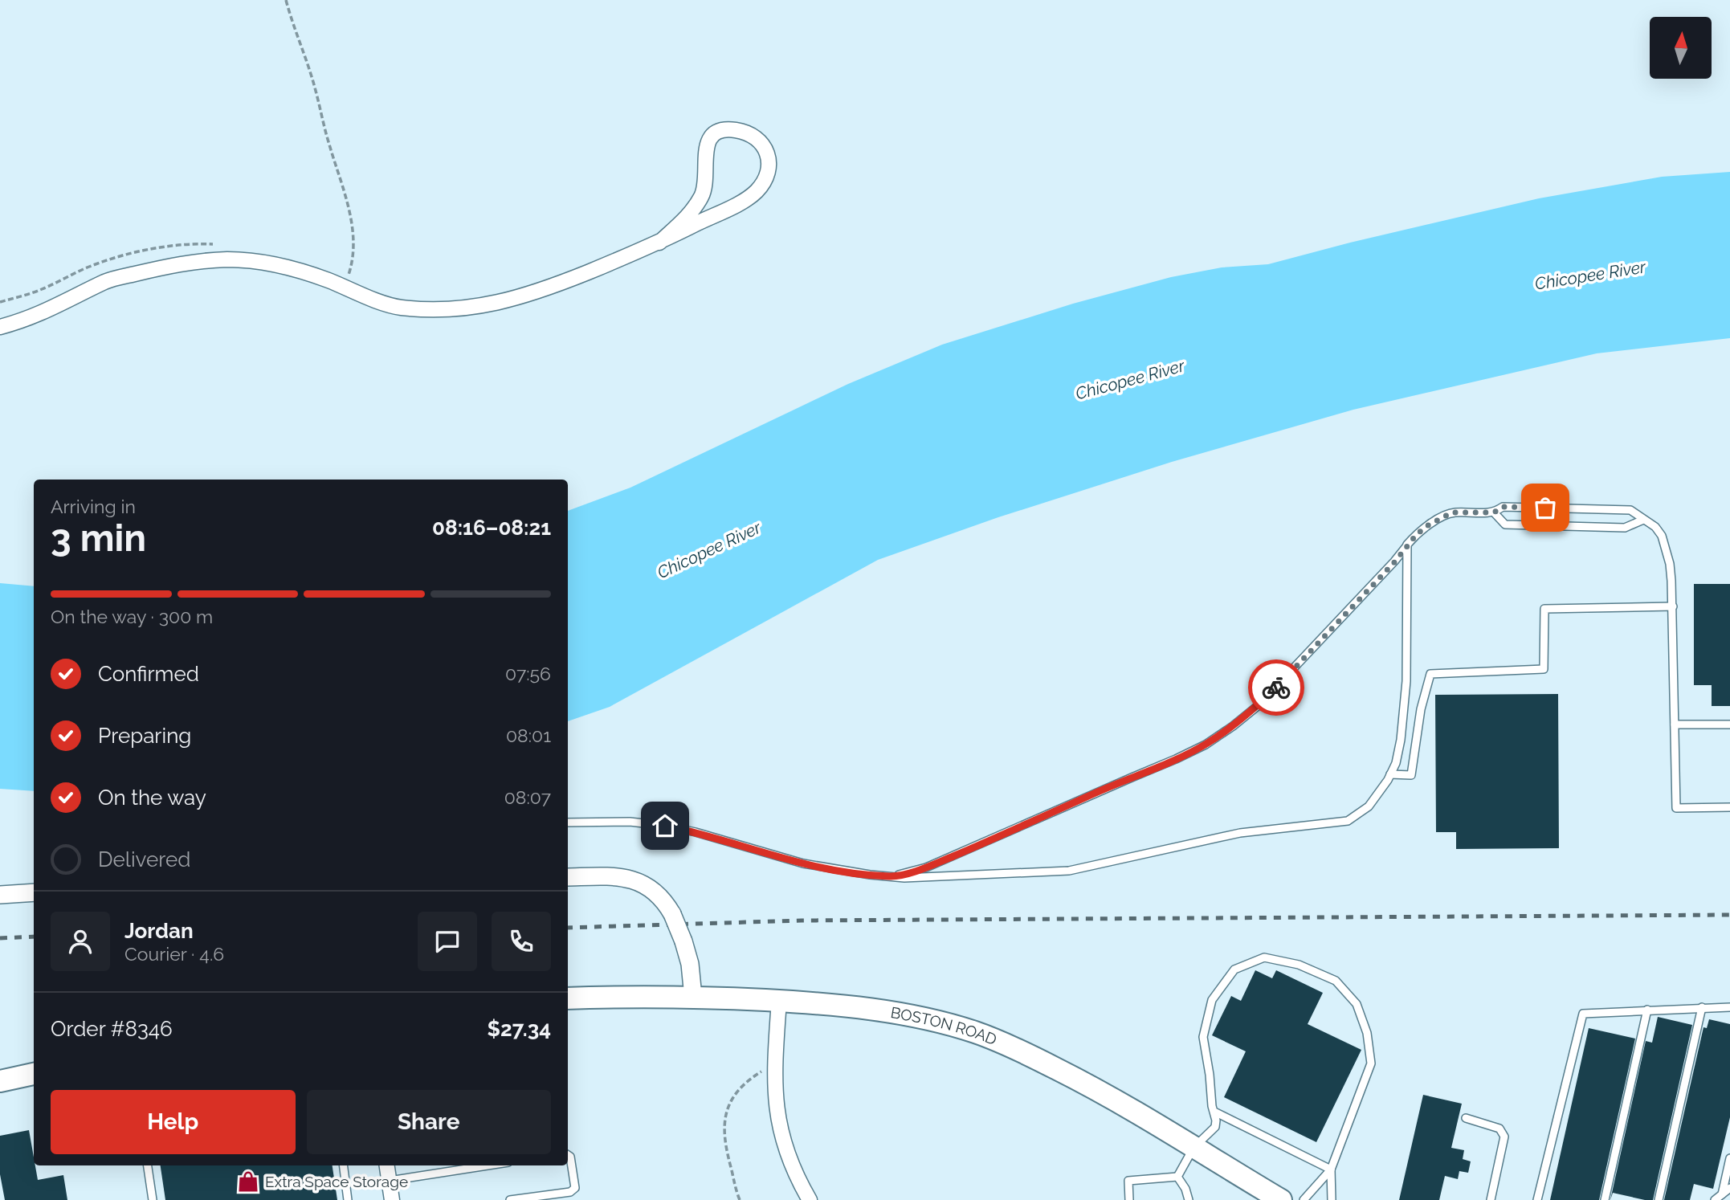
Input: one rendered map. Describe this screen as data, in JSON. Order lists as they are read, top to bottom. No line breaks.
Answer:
{"streets":{"main road":["BOSTON ROAD"]},"water":["Chicopee River"],"places":{"shop":["Extra Space Storage"]},"north":"top","page":{"heading":["3 min","Arriving in","08:16–08:21"],"panel":["Jordan","Courier · 4.6","Order #8346","$27.34"],"bar":"On the way · 300 m","list":[["Confirmed","07:56"],["Preparing","08:01"],["On the way","08:07"],"Delivered"],"buttons":["Help","Share"]}}
